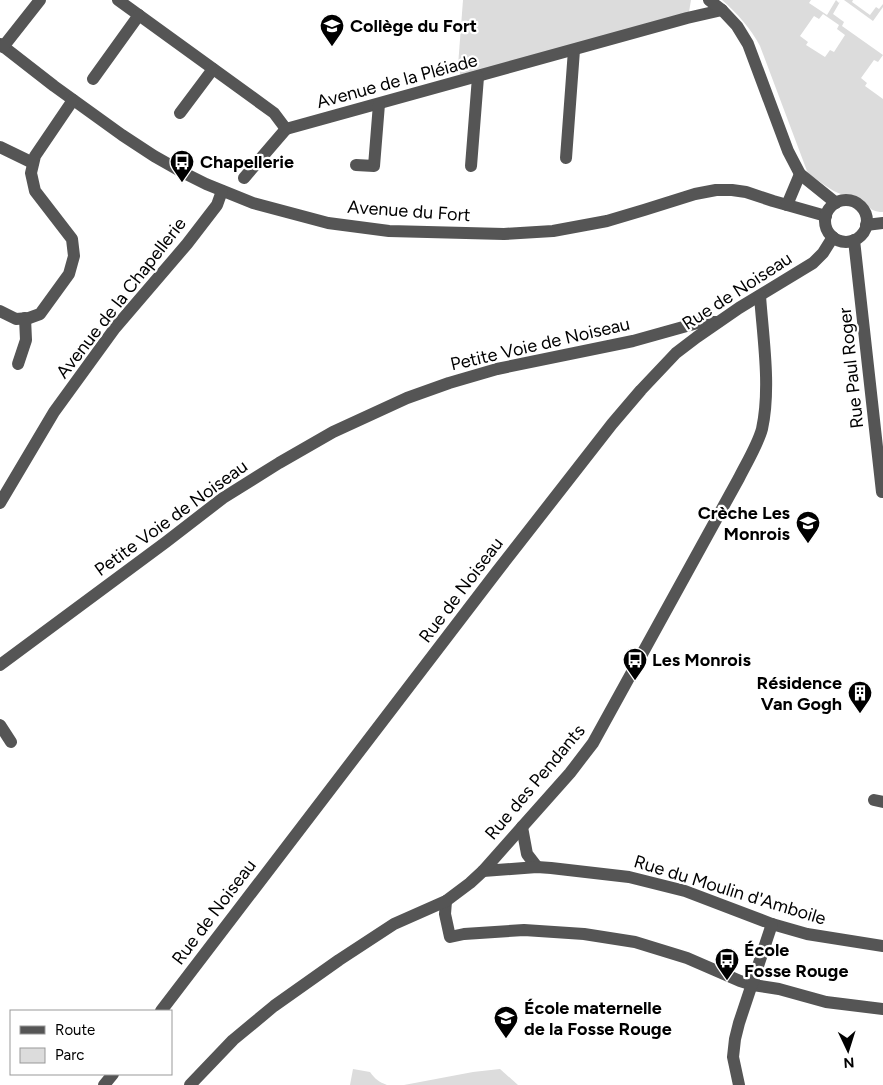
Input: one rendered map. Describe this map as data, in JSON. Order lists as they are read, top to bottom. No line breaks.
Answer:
{"streets":{"street":["Avenue de la Pléiade","Avenue du Fort","Rue de Noiseau","Avenue de la Chapellerie","Petite Voie de Noiseau","Rue Paul Roger","Rue des Pendants","Rue du Moulin d'Amboile"]},"crossings":[["Avenue du Fort","Rue de Noiseau"],["Avenue du Fort","Avenue de la Chapellerie"],["Avenue du Fort","Rue Paul Roger"],["Rue de Noiseau","Petite Voie de Noiseau"],["Rue de Noiseau","Rue Paul Roger"],["Rue de Noiseau","Rue des Pendants"],["Rue des Pendants","Rue du Moulin d'Amboile"]],"places":{"school or university":["Collège du Fort","Crèche Les Monrois","École maternelle de la Fosse Rouge"],"bus stop":["Chapellerie","Les Monrois","École Fosse Rouge"],"building":["Résidence Van Gogh"]},"legend":["Route","Parc"],"north":"bottom"}
